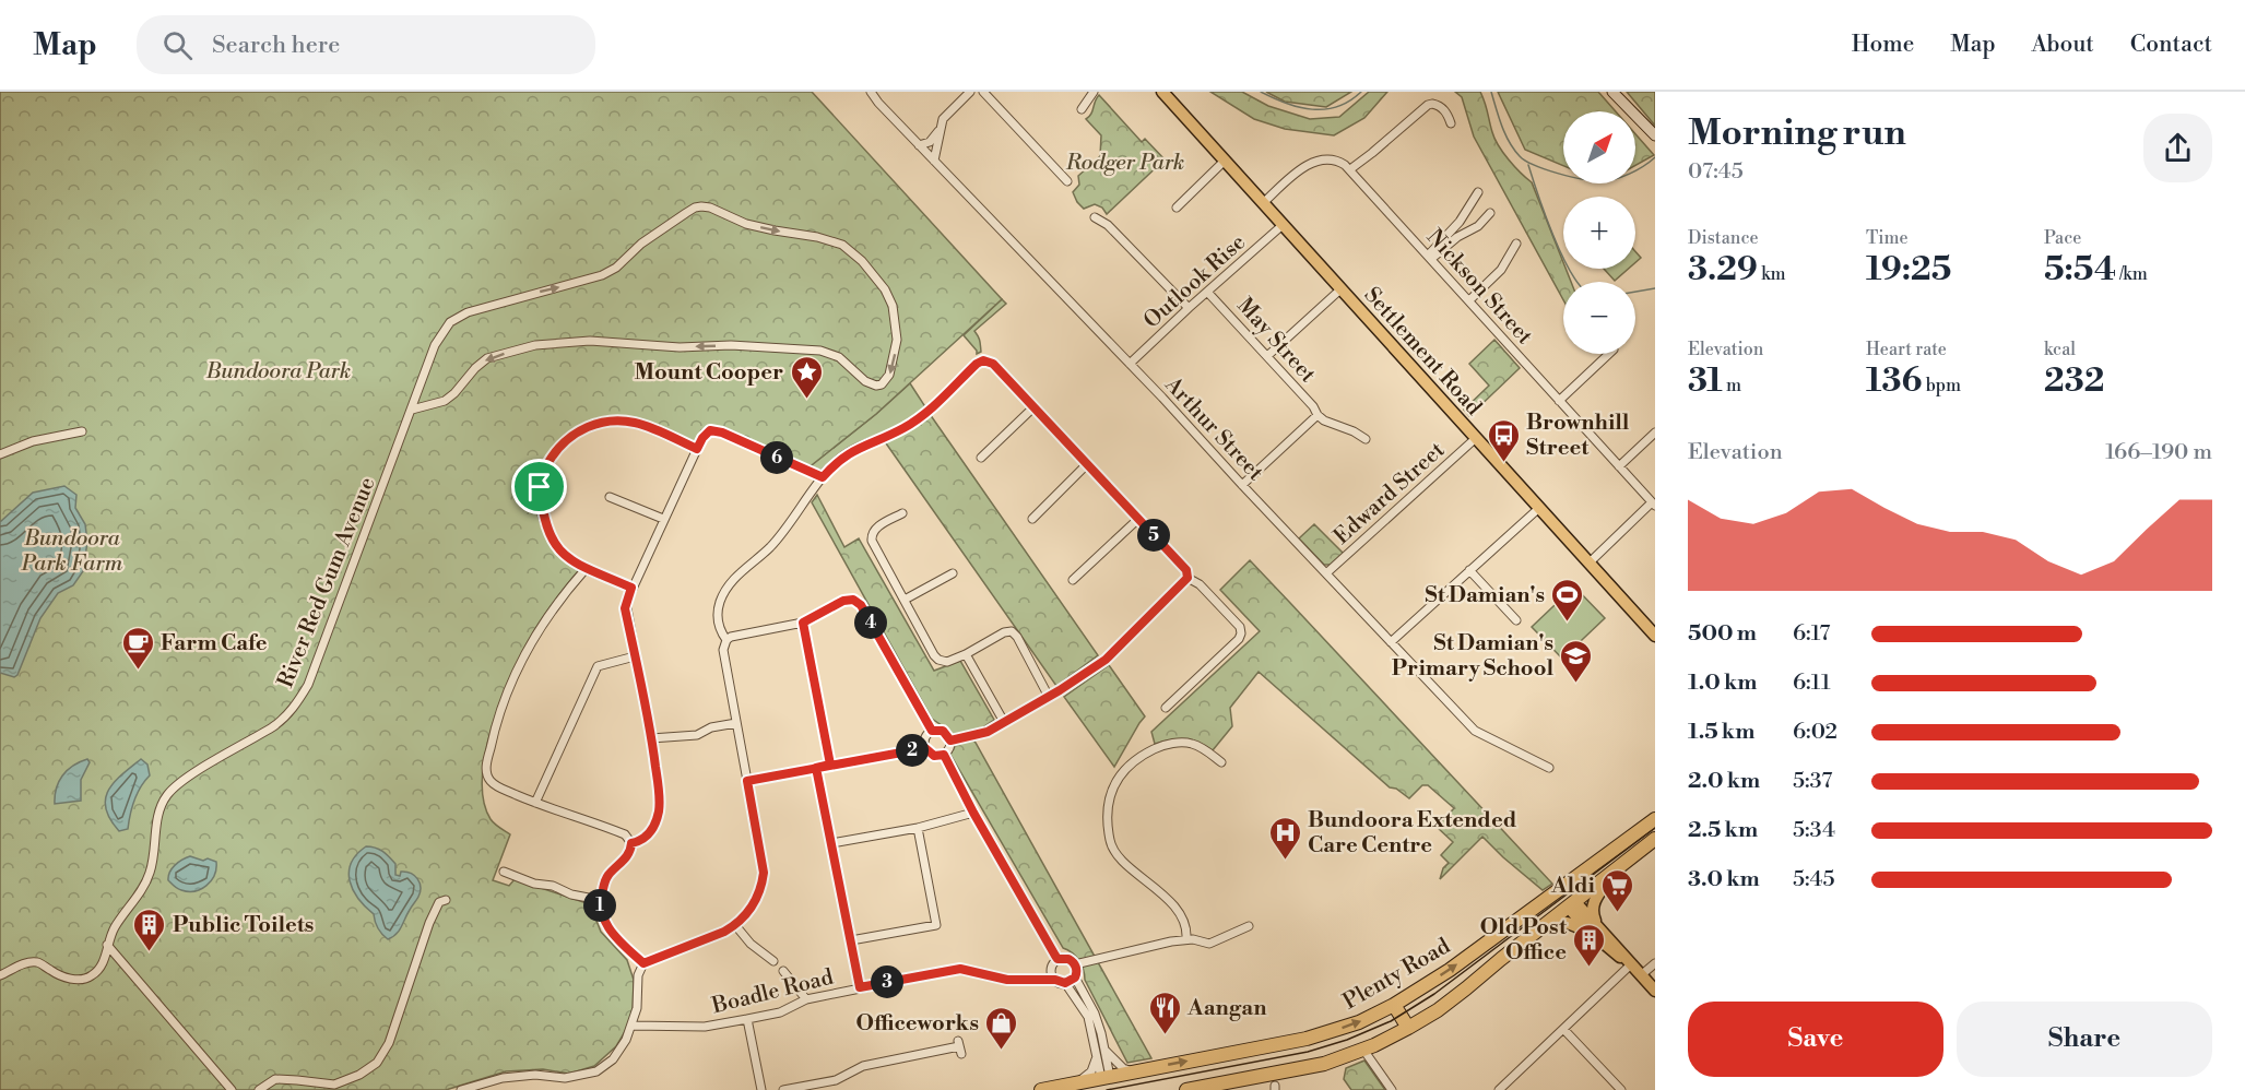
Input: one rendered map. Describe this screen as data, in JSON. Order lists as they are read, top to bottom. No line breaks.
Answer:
{"streets":{"highway":["Plenty Road"],"main road":["Settlement Road"],"street":["Outlook Rise","Nickson Street","May Street","Arthur Street","Edward Street","River Red Gum Avenue","Boadle Road"]},"crossings":[["Outlook Rise","May Street"],["Outlook Rise","Settlement Road"],["Outlook Rise","Arthur Street"],["Settlement Road","Edward Street"],["Arthur Street","Edward Street"]],"parks":["Rodger Park","Bundoora Park","Bundoora Park Farm"],"places":{"place":["Mount Cooper"],"bus stop":["Brownhill Street"],"sports":["St Damian's"],"cafe":["Farm Cafe"],"school or university":["St Damian's Primary School"],"hospital":["Bundoora Extended Care Centre"],"supermarket":["Aldi"],"building":["Public Toilets","Old Post Office"],"restaurant":["Aangan"],"shop":["Officeworks"]},"north":"top right","page":{"header":"Map","search":"Search here","nav":["Home","Map","About","Contact"],"heading":["Morning run","07:45"],"map_buttons":["+","−"],"stats":[["Distance","3.29 km"],["Time","19:25"],["Pace","5:54 /km"],["Elevation","31 m"],["Heart rate","136 bpm"],["kcal","232"]],"chart":["Elevation","166–190 m"],"pins":["6","5","4","2","1","3"],"list":[{"name":"500 m","note":"6:17"},{"name":"1.0 km","note":"6:11"},{"name":"1.5 km","note":"6:02"},{"name":"2.0 km","note":"5:37"},{"name":"2.5 km","note":"5:34"},{"name":"3.0 km","note":"5:45"}],"buttons":["Save","Share"]}}
